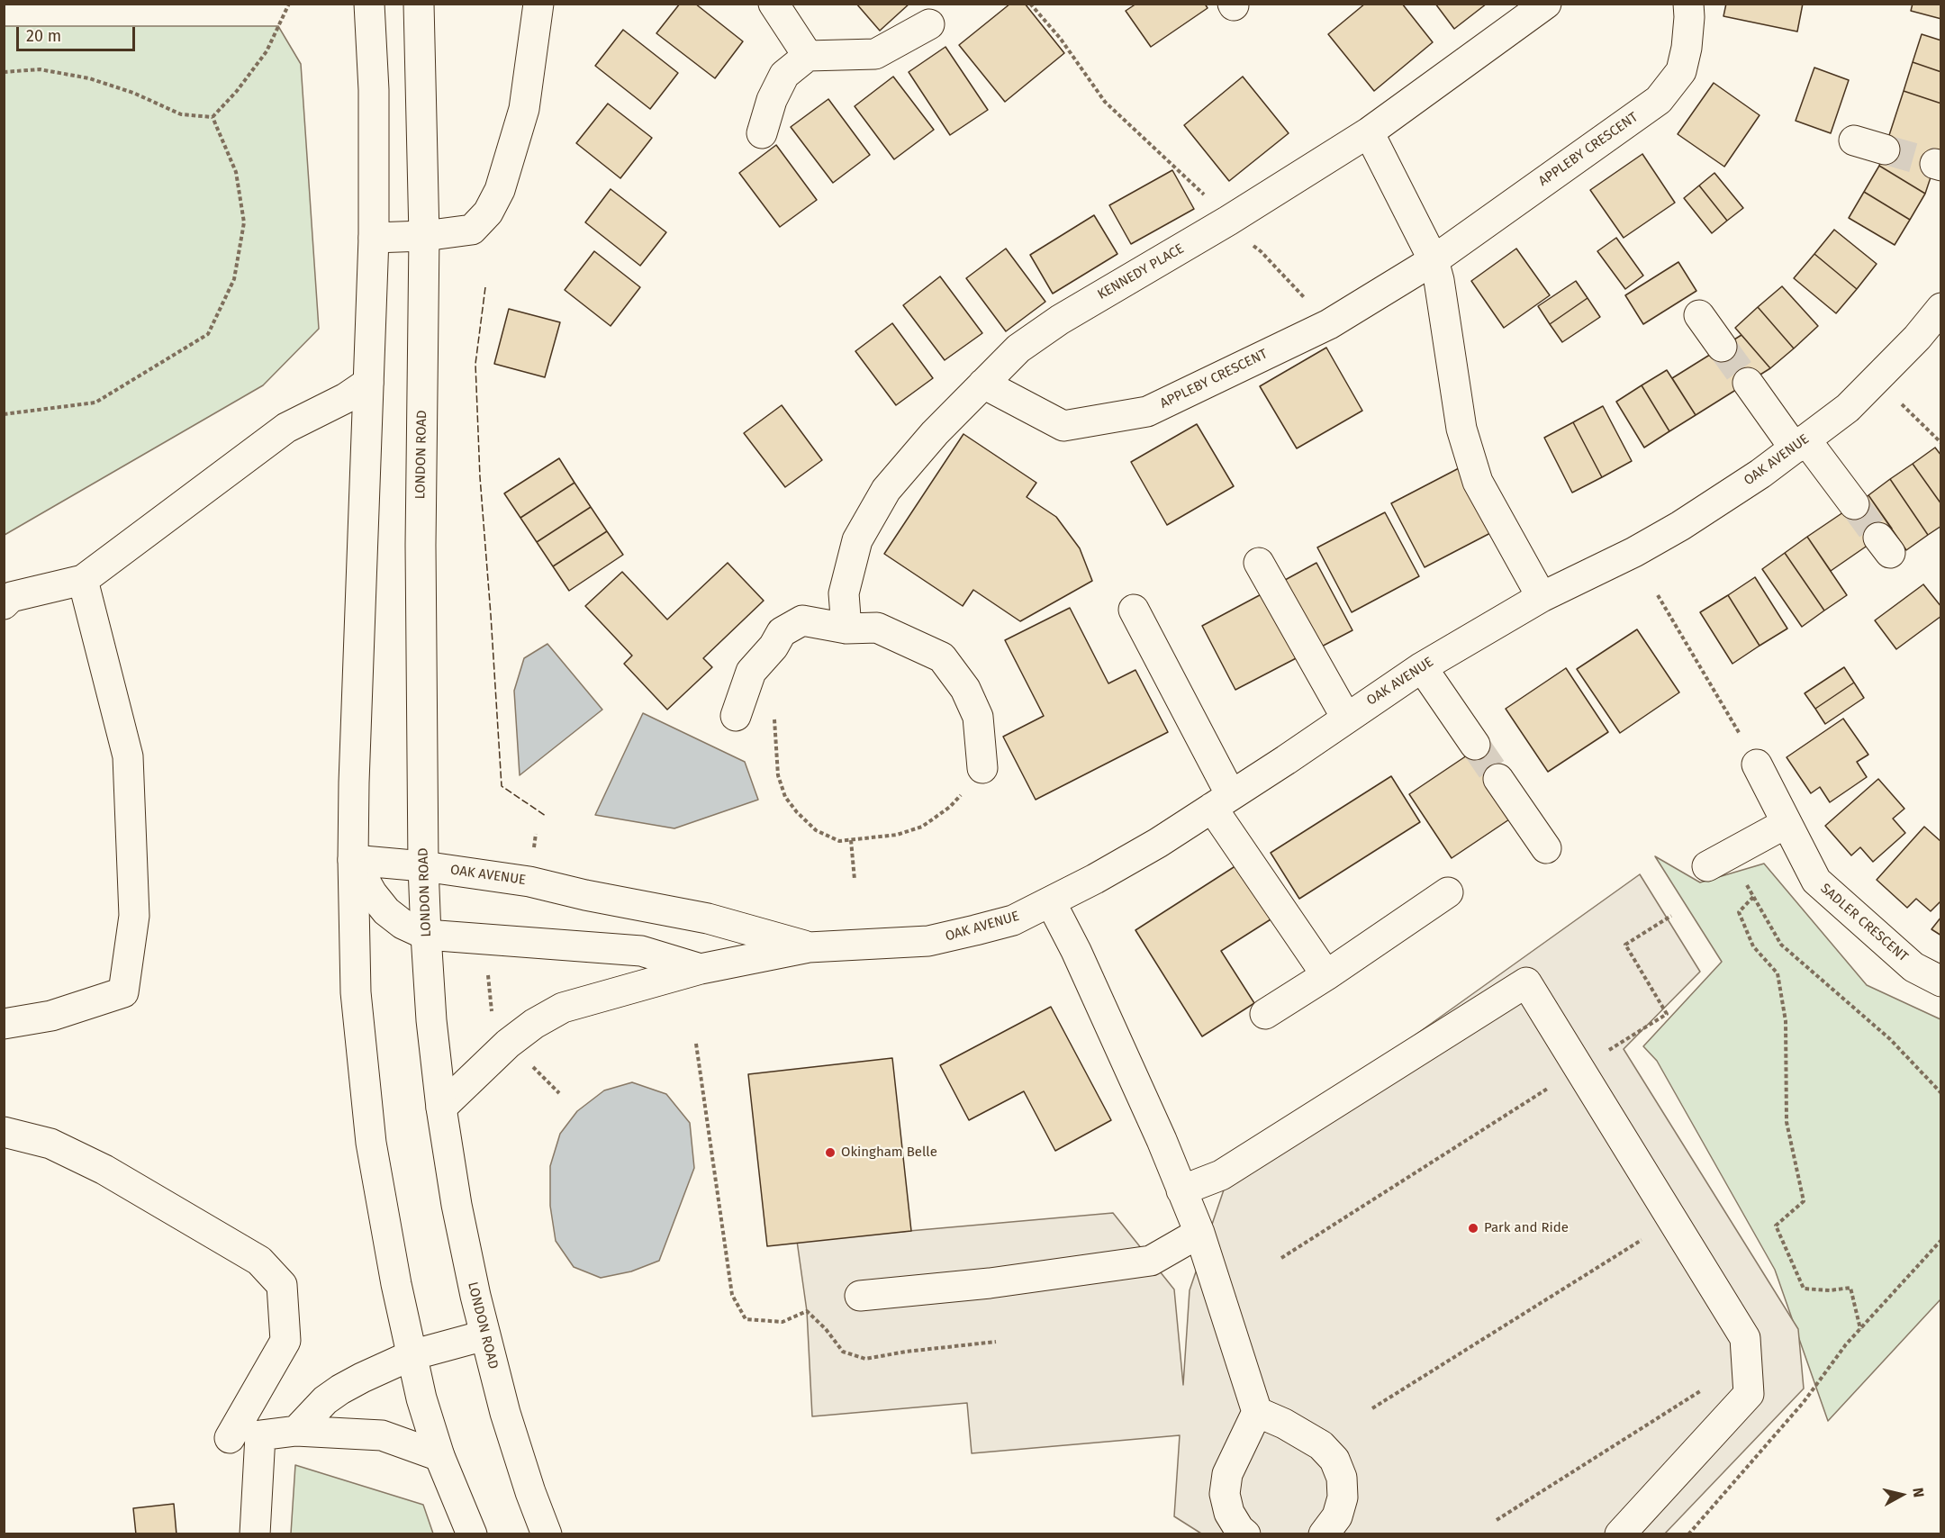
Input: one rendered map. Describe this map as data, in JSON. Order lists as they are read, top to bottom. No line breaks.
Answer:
{"streets":{"street":["APPLEBY CRESCENT","KENNEDY PLACE","LONDON ROAD","OAK AVENUE","SADLER CRESCENT"]},"crossings":[["APPLEBY CRESCENT","KENNEDY PLACE"],["LONDON ROAD","OAK AVENUE"]],"places":["Okingham Belle","Park and Ride"],"scale_bar":"20 m","north":"right"}
